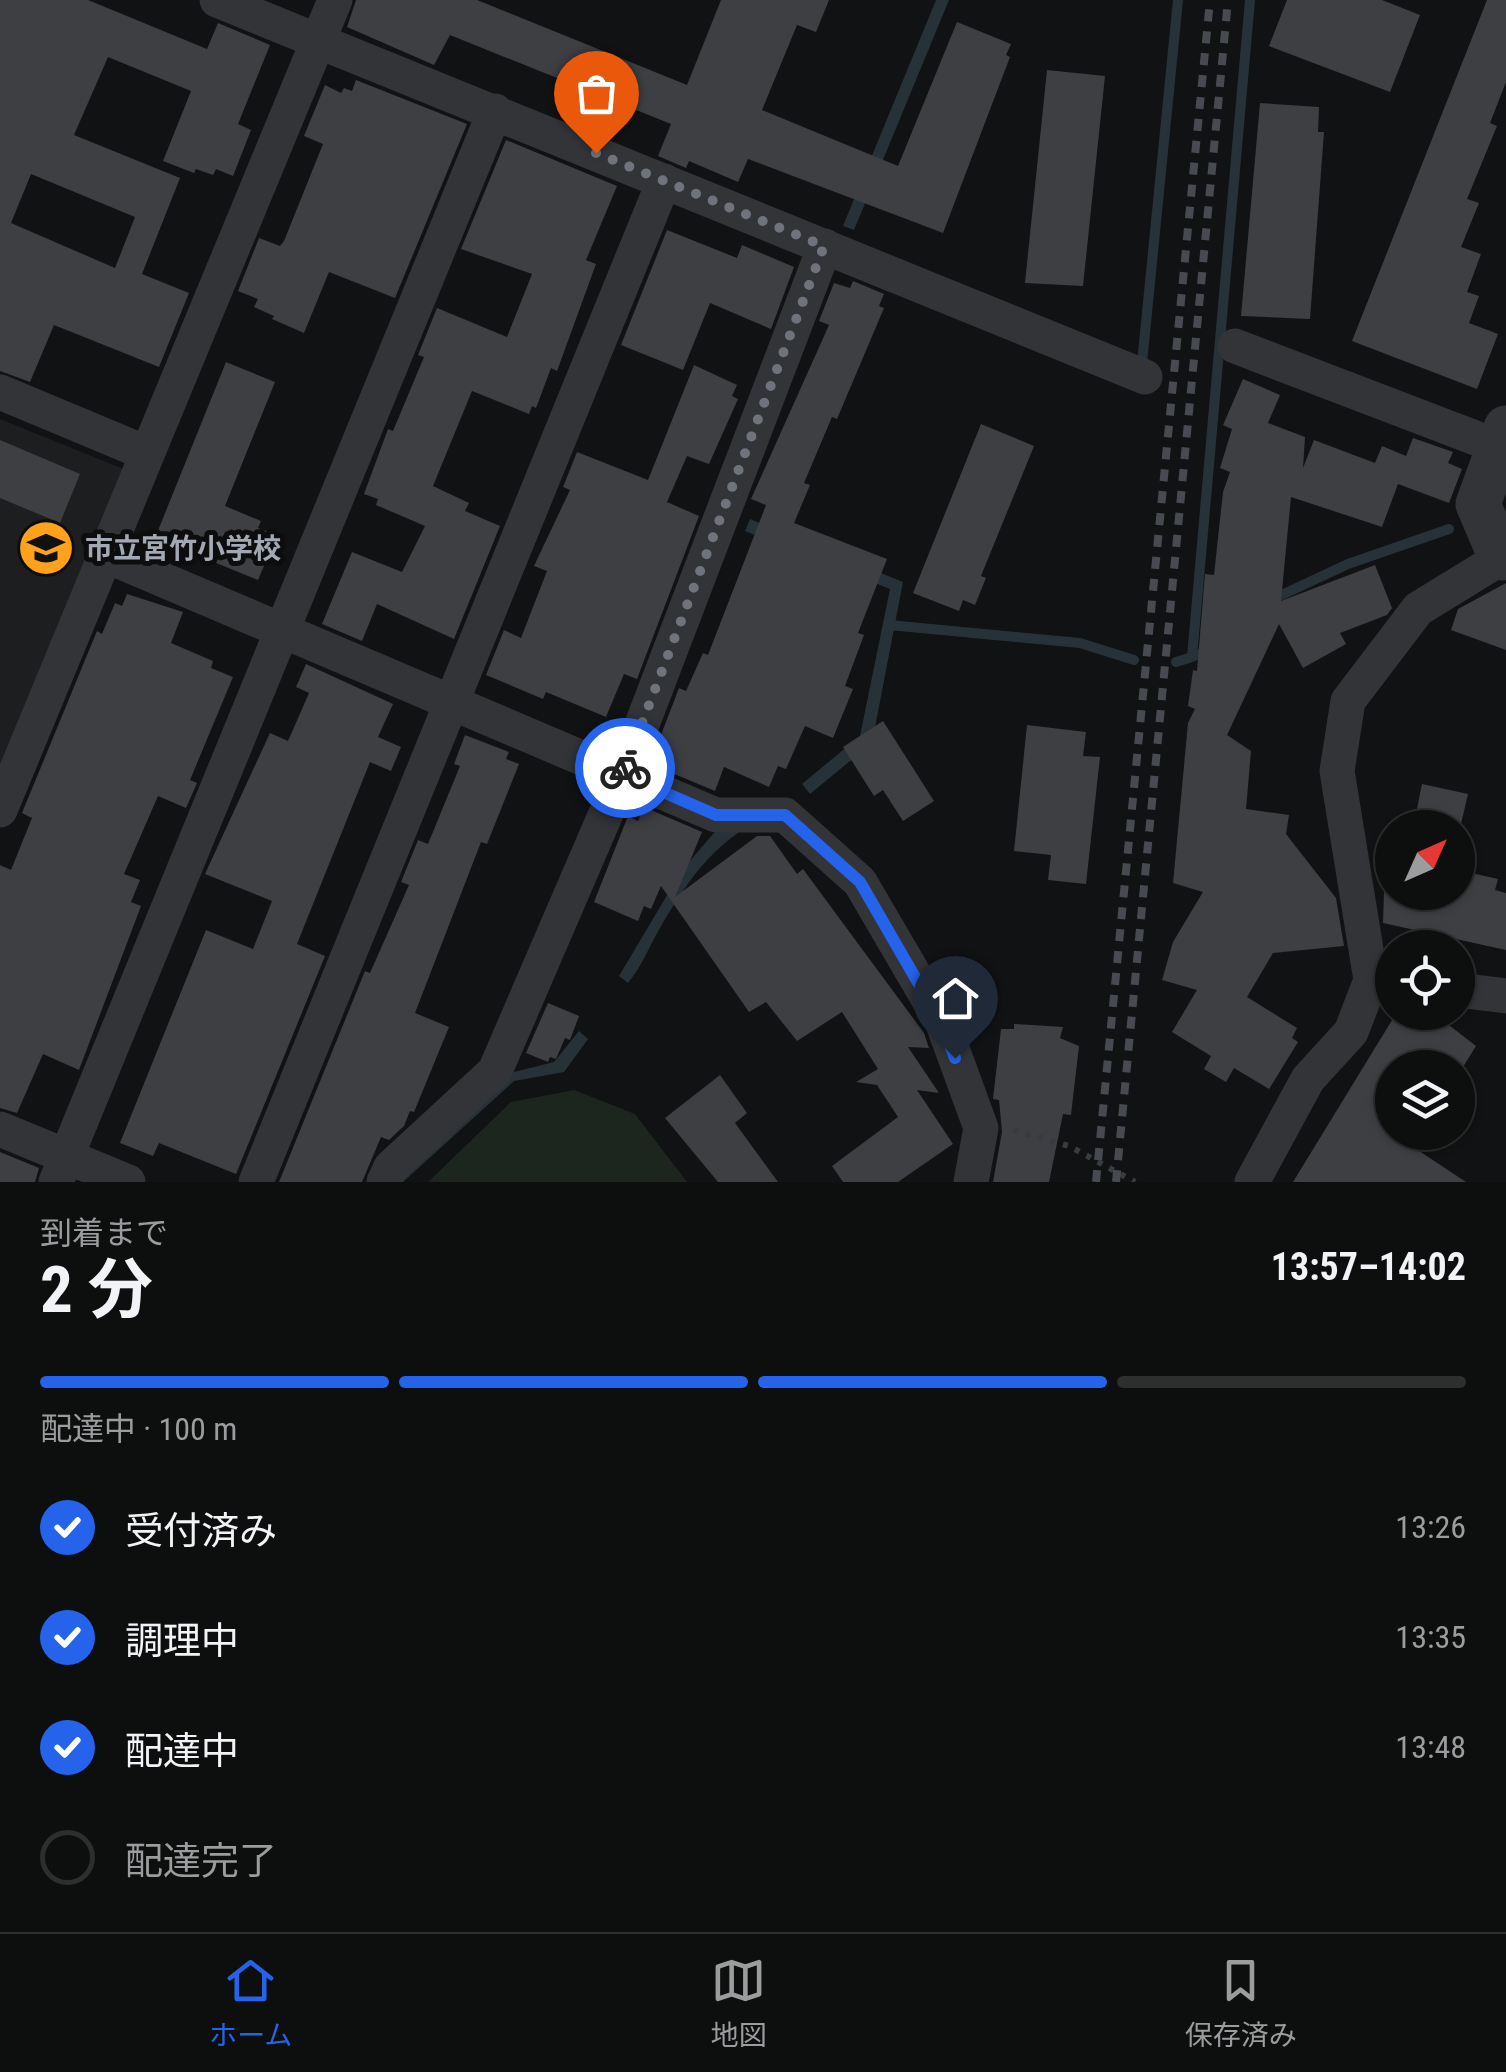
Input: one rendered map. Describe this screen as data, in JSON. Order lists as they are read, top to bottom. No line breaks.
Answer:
{"places":{"school or university":["市立宮竹小学校"]},"north":"top right","page":{"heading":["2 分","到着まで","13:57–14:02"],"bar":"配達中 · 100 m","list":[["受付済み","13:26"],["調理中","13:35"],["配達中","13:48"],"配達完了"],"tabs":["ホーム","地図","保存済み"]}}
